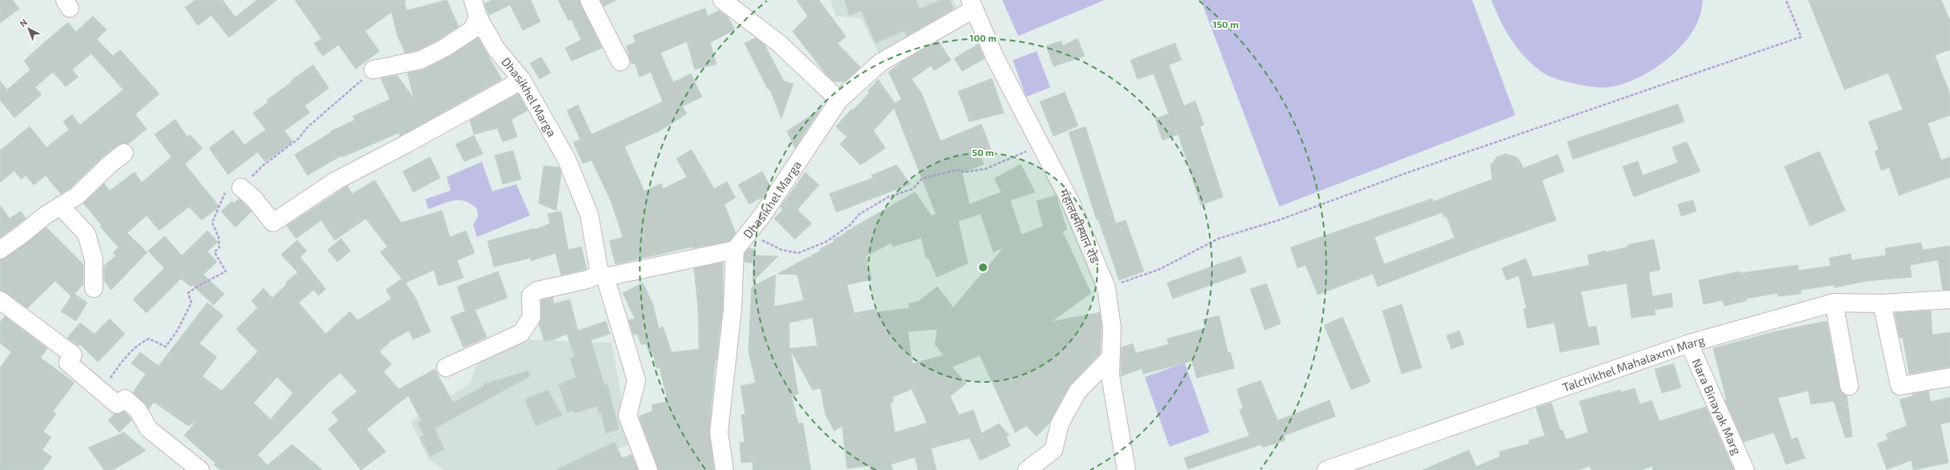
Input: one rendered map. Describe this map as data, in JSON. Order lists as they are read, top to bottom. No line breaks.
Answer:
{"streets":{"street":["Dhasikhel Marga","महालक्ष्मीस्थान रोड","Talchikhel Mahalaxmi Marg","Nara Binayak Marg"]},"crossings":[["Dhasikhel Marga","महालक्ष्मीस्थान रोड"],["Talchikhel Mahalaxmi Marg","Nara Binayak Marg"]],"north":"top left","rings":["150 m","100 m","50 m"]}
